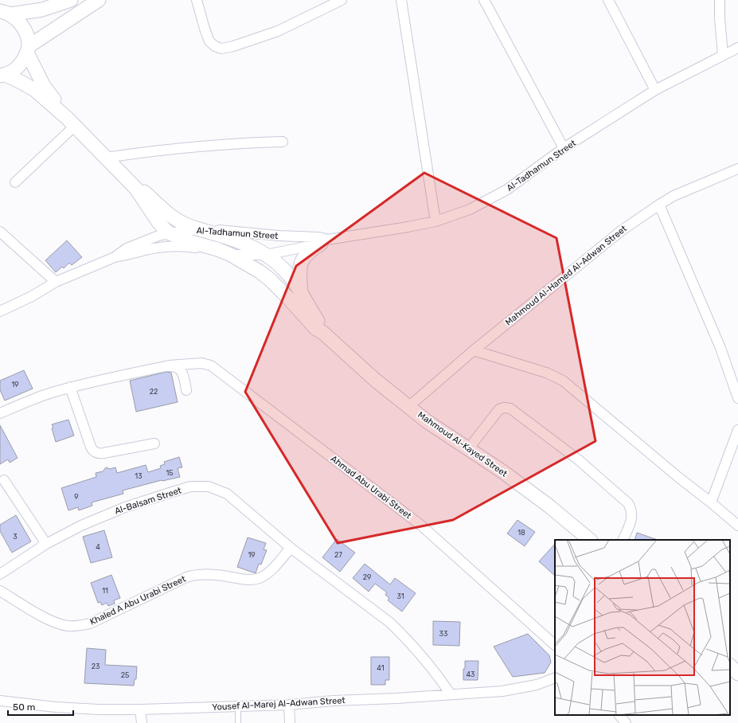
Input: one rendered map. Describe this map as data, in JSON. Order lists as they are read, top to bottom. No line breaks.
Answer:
{"streets":{"street":["Al-Tadhamun Street","Mahmoud Al-Hamed Al-Adwan Street","Mahmoud Al-Kayed Street","Ahmad Abu Urabi Street","Al-Balsam Street","Khaled A Abu Urabi Street","Yousef Al-Marej Al-Adwan Street"]},"crossings":[["Al-Tadhamun Street","Mahmoud Al-Kayed Street"],["Mahmoud Al-Hamed Al-Adwan Street","Mahmoud Al-Kayed Street"],["Al-Balsam Street","Khaled A Abu Urabi Street"],["Al-Balsam Street","Yousef Al-Marej Al-Adwan Street"]],"house_numbers":["19","22","15","13","9","18","3","4","19","27","29","11","31","33","23","41","43","25"],"scale_bar":"50 m"}
